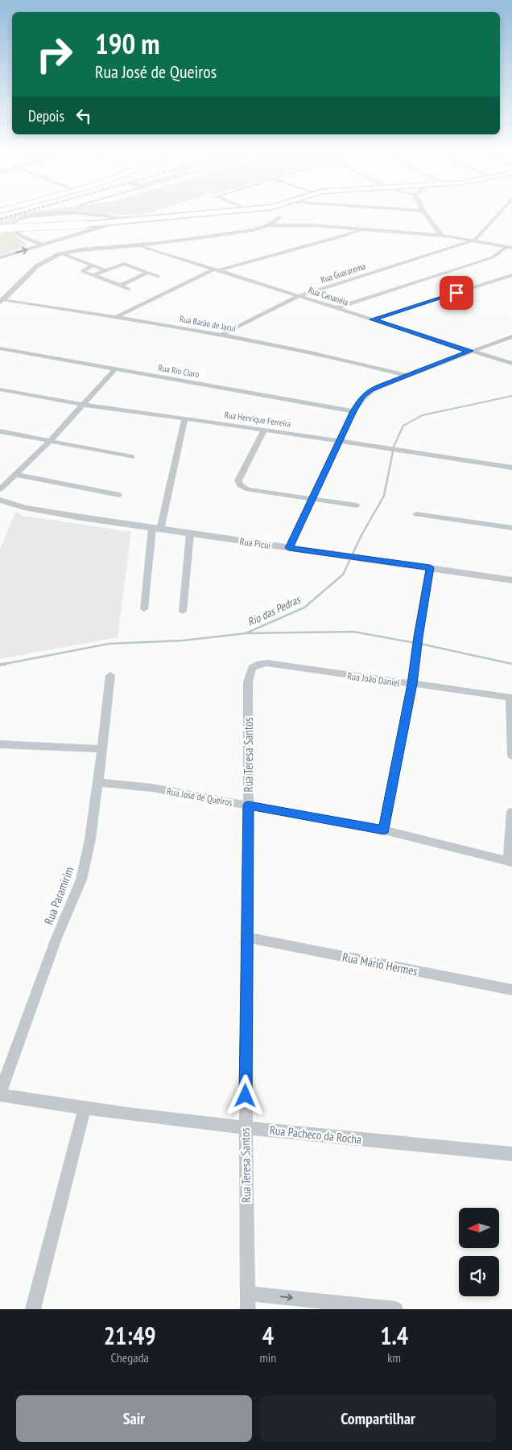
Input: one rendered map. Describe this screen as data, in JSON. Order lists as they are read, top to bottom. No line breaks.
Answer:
{"streets":{"street":["Rua Guararema","Rua Cananéia","Rua Barão de Jacuí","Rua Rio Claro","Rua Henrique Ferreira","Rua Picuí","Rua João Daniel","Rua Teresa Santos","Rua José de Queiros","Rua Paramirim","Rua Mário Hermes","Rua Pacheco da Rocha"]},"crossings":[["Rua Guararema","Rua Cananéia"],["Rua Guararema","Rua Barão de Jacuí"],["Rua João Daniel","Rua Teresa Santos"],["Rua Teresa Santos","Rua José de Queiros"],["Rua Teresa Santos","Rua Mário Hermes"],["Rua Teresa Santos","Rua Pacheco da Rocha"],["Rua José de Queiros","Rua Paramirim"],["Rua Paramirim","Rua Pacheco da Rocha"]],"water":["Rio das Pedras"],"north":"left","page":{"turn":["190 m","Rua José de Queiros"],"then":"Depois","eta":["21:49","Chegada","4","min","1.4","km"],"buttons":["Sair","Compartilhar"]}}
